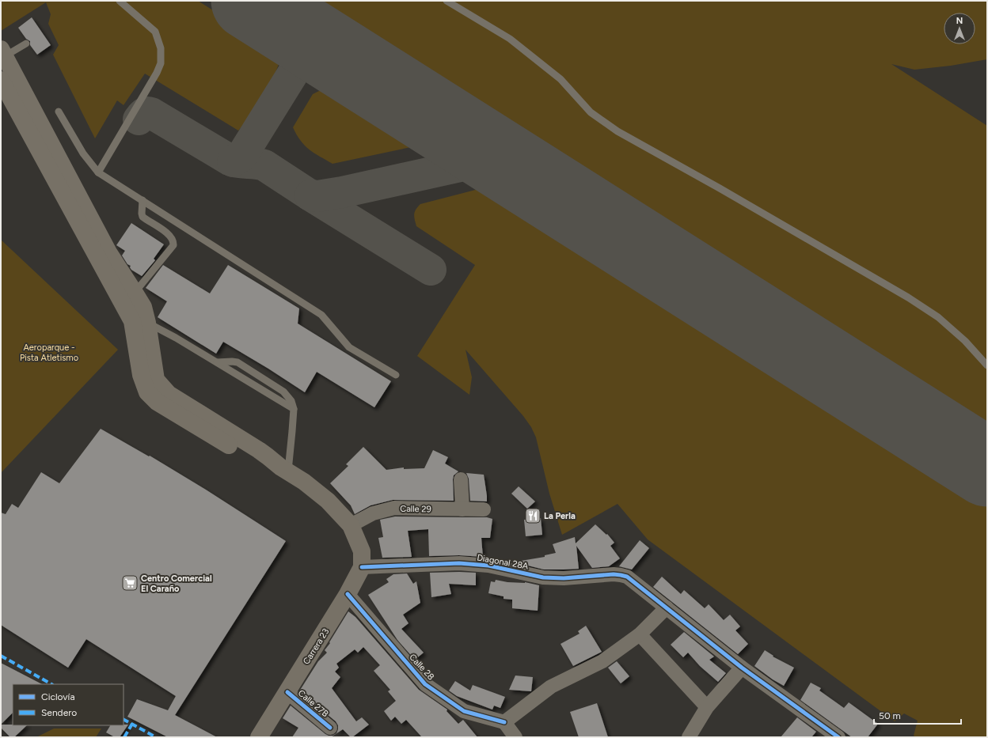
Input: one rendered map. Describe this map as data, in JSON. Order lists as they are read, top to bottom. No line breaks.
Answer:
{"streets":{"main road":["Carrera 23"],"street":["Calle 29","Diagonal 28A","Calle 28","Calle 27B"]},"crossings":[["Diagonal 28A","Carrera 23"],["Carrera 23","Calle 28"],["Carrera 23","Calle 27B"]],"parks":["Aeroparque - Pista Atletismo"],"places":{"restaurant":["La Perla"],"supermarket":["Centro Comercial El Caraño"]},"legend":["Ciclovía","Sendero"],"scale_bar":"50 m","north":"top"}
